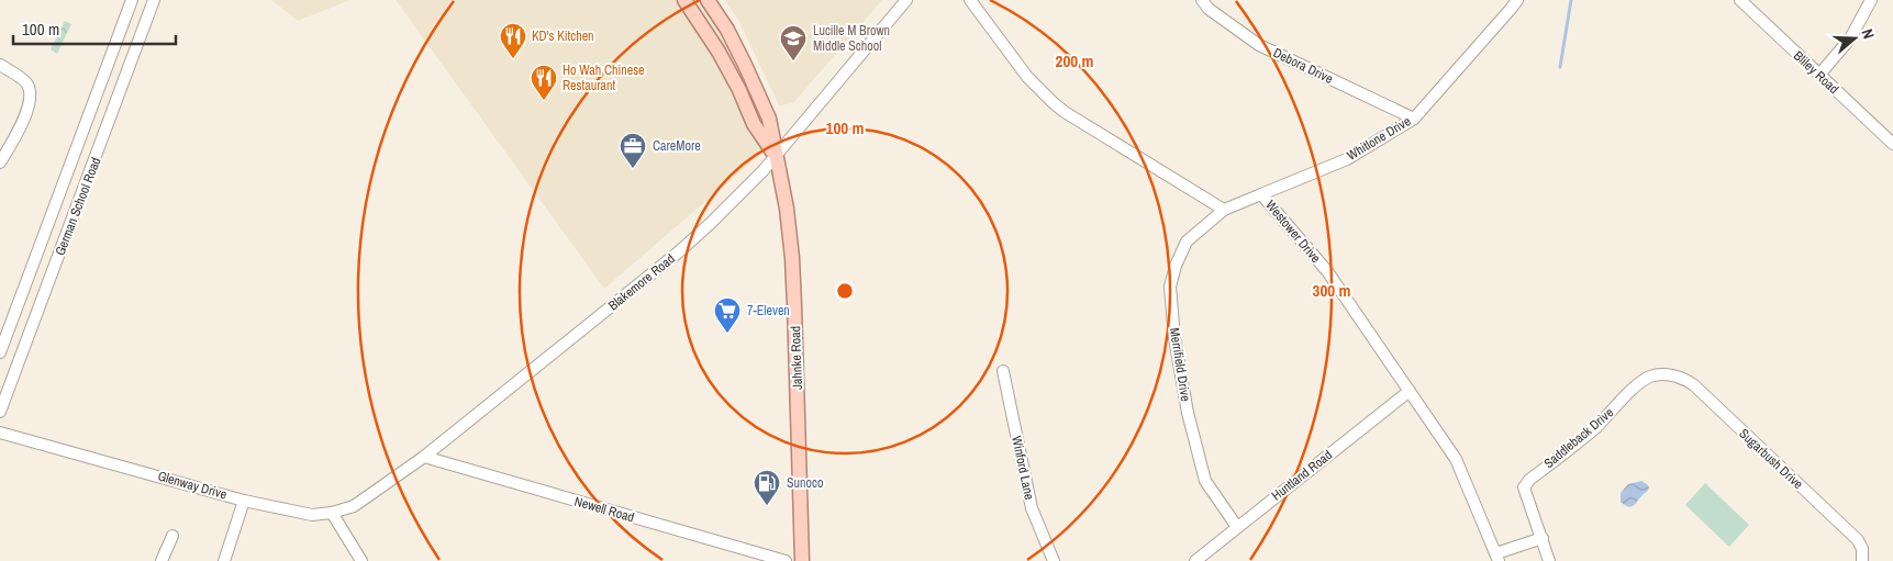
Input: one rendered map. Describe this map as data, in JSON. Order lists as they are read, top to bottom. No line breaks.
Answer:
{"streets":{"main road":["Jahnke Road"],"street":["Debora Drive","Bliley Road","Whitlone Drive","German School Road","Westower Drive","Blakemore Road","Merrifield Drive","Saddleback Drive","Sugarbush Drive","Winford Lane","Huntland Road","Glenway Drive","Newell Road"]},"crossings":[["Debora Drive","Whitlone Drive"],["Whitlone Drive","Westower Drive"],["Westower Drive","Merrifield Drive"],["Westower Drive","Huntland Road"],["Blakemore Road","Jahnke Road"],["Blakemore Road","Glenway Drive"],["Blakemore Road","Newell Road"],["Merrifield Drive","Huntland Road"],["Saddleback Drive","Sugarbush Drive"]],"places":{"restaurant":["KD's Kitchen","Ho Wah Chinese Restaurant"],"school or university":["Lucille M Brown Middle School"],"office":["CareMore"],"supermarket":["7-Eleven"],"fuel station":["Sunoco"]},"scale_bar":"100 m","north":"right","rings":["200 m","100 m","300 m"]}
